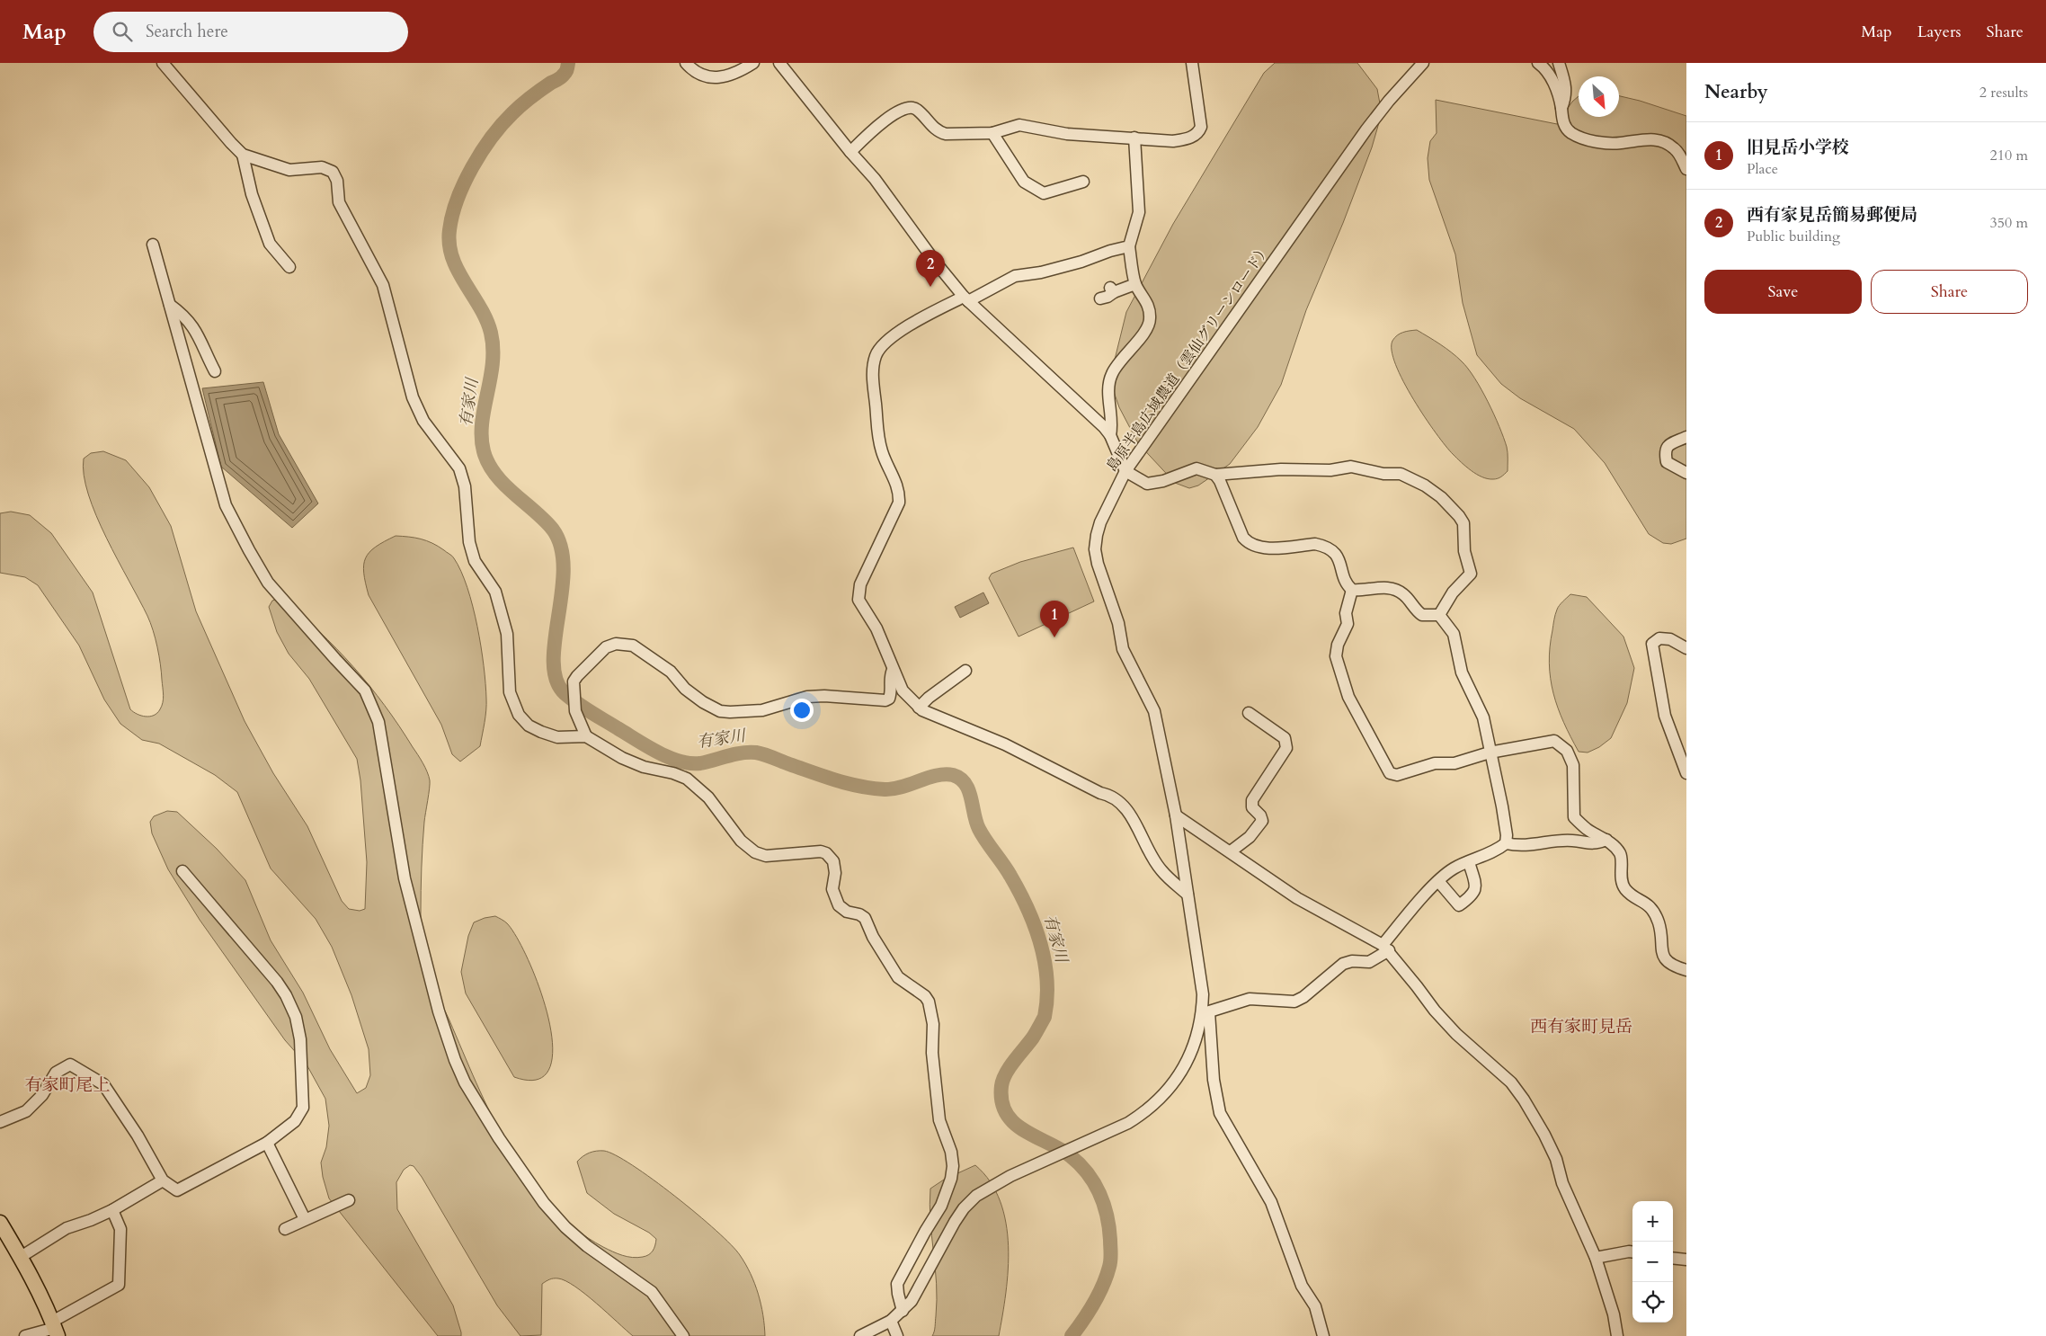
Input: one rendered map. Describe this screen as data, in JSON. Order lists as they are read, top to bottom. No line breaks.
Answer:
{"streets":{"street":["島原半島広域農道（雲仙グリーンロード）"]},"districts":["西有家町見岳","有家町尾上"],"water":["有家川"],"north":"bottom right","page":{"header":"Map","search":"Search here","nav":["Map","Layers","Share"],"heading":["Nearby","2 results"],"list":[{"mark":"1","name":"旧見岳小学校","note":"Place","value":"210 m"},{"mark":"2","name":"西有家見岳簡易郵便局","note":"Public building","value":"350 m"}],"pins":["2","1"],"buttons":["Save","Share"],"map_buttons":["+","−"]}}
